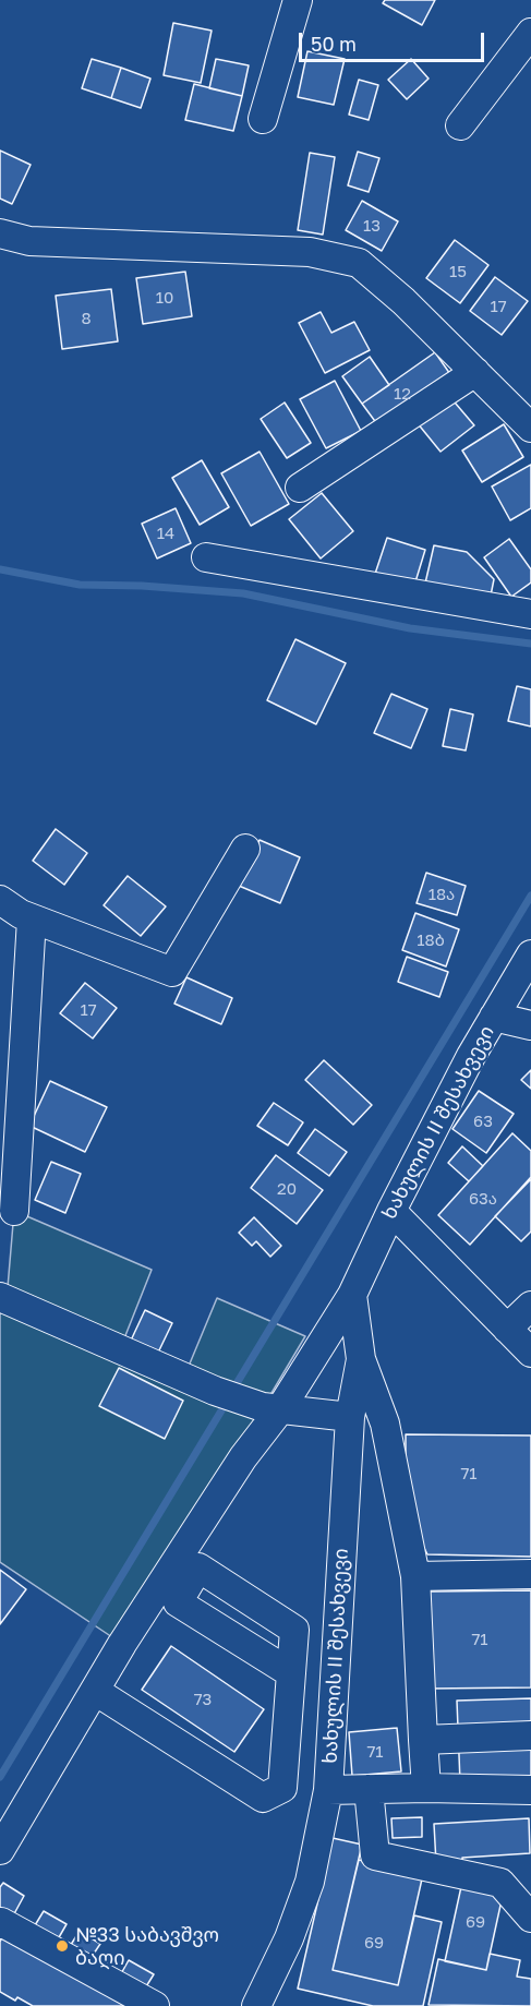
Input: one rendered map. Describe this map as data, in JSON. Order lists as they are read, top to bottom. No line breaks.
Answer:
{"streets":{"street":["ხახულის II შესახვევი"]},"places":["№33 საბავშვო ბაღი"],"house_numbers":["13","15","10","17","8","12","14","18ა","18ბ","17","63","20","63ა","71","71","73","71","69","69"],"scale_bar":"50 m"}
